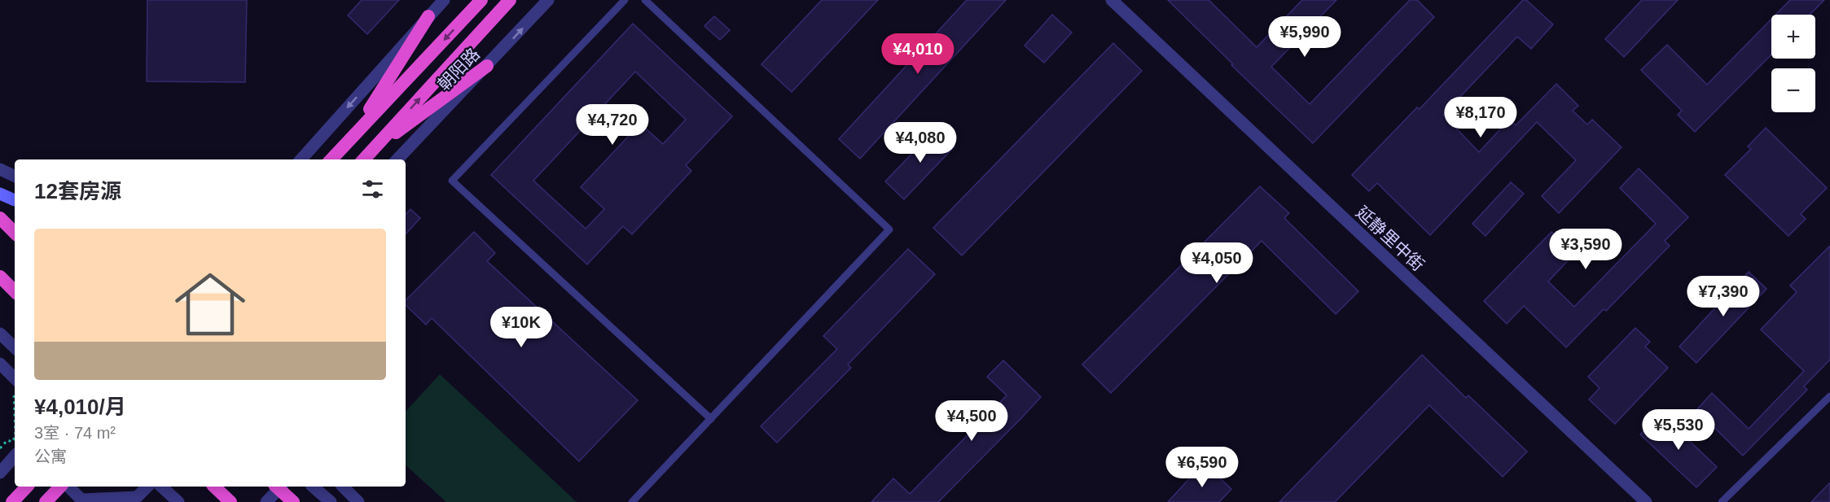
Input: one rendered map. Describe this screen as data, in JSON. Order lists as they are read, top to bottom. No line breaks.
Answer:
{"streets":{"highway":["朝阳路"],"street":["延静里中街"]},"page":{"map_buttons":["+","−"],"price":["¥5,990","¥4,010","¥8,170","¥4,720","¥4,080","¥3,590","¥4,050","¥7,390","¥10K","¥4,500","¥5,530","¥6,590"],"heading":"12套房源","list":[{"name":"¥4,010/月","note":"3室 · 74 m² · 公寓"}]}}
